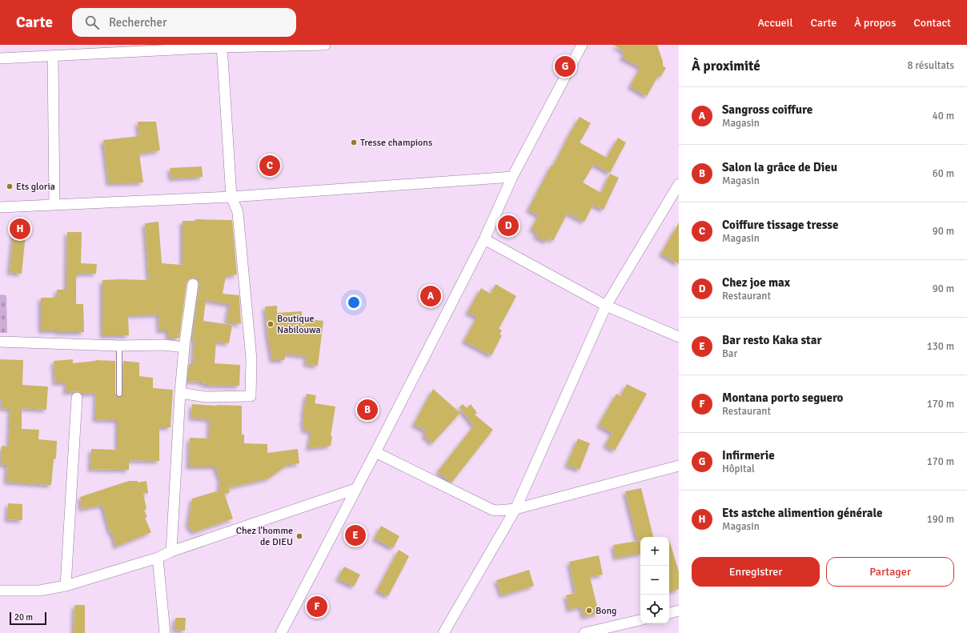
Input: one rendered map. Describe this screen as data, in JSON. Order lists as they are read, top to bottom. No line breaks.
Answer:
{"places":["Tresse champions","Ets gloria","Boutique Nabilouwa","Chez l'homme de DIEU","Bong"],"scale_bar":"20 m","page":{"header":"Carte","search":"Rechercher","nav":["Accueil","Carte","À propos","Contact"],"heading":["À proximité","8 résultats"],"pins":["G","C","D","H","A","B","E","F"],"list":[{"mark":"A","name":"Sangross coiffure","note":"Magasin","value":"40 m"},{"mark":"B","name":"Salon la grâce de Dieu","note":"Magasin","value":"60 m"},{"mark":"C","name":"Coiffure tissage tresse","note":"Magasin","value":"90 m"},{"mark":"D","name":"Chez joe max","note":"Restaurant","value":"90 m"},{"mark":"E","name":"Bar resto Kaka star","note":"Bar","value":"130 m"},{"mark":"F","name":"Montana porto seguero","note":"Restaurant","value":"170 m"},{"mark":"G","name":"Infirmerie","note":"Hôpital","value":"170 m"},{"mark":"H","name":"Ets astche alimention générale","note":"Magasin","value":"190 m"}],"map_buttons":["+","−"],"buttons":["Enregistrer","Partager"],"scale":"20 m"}}
